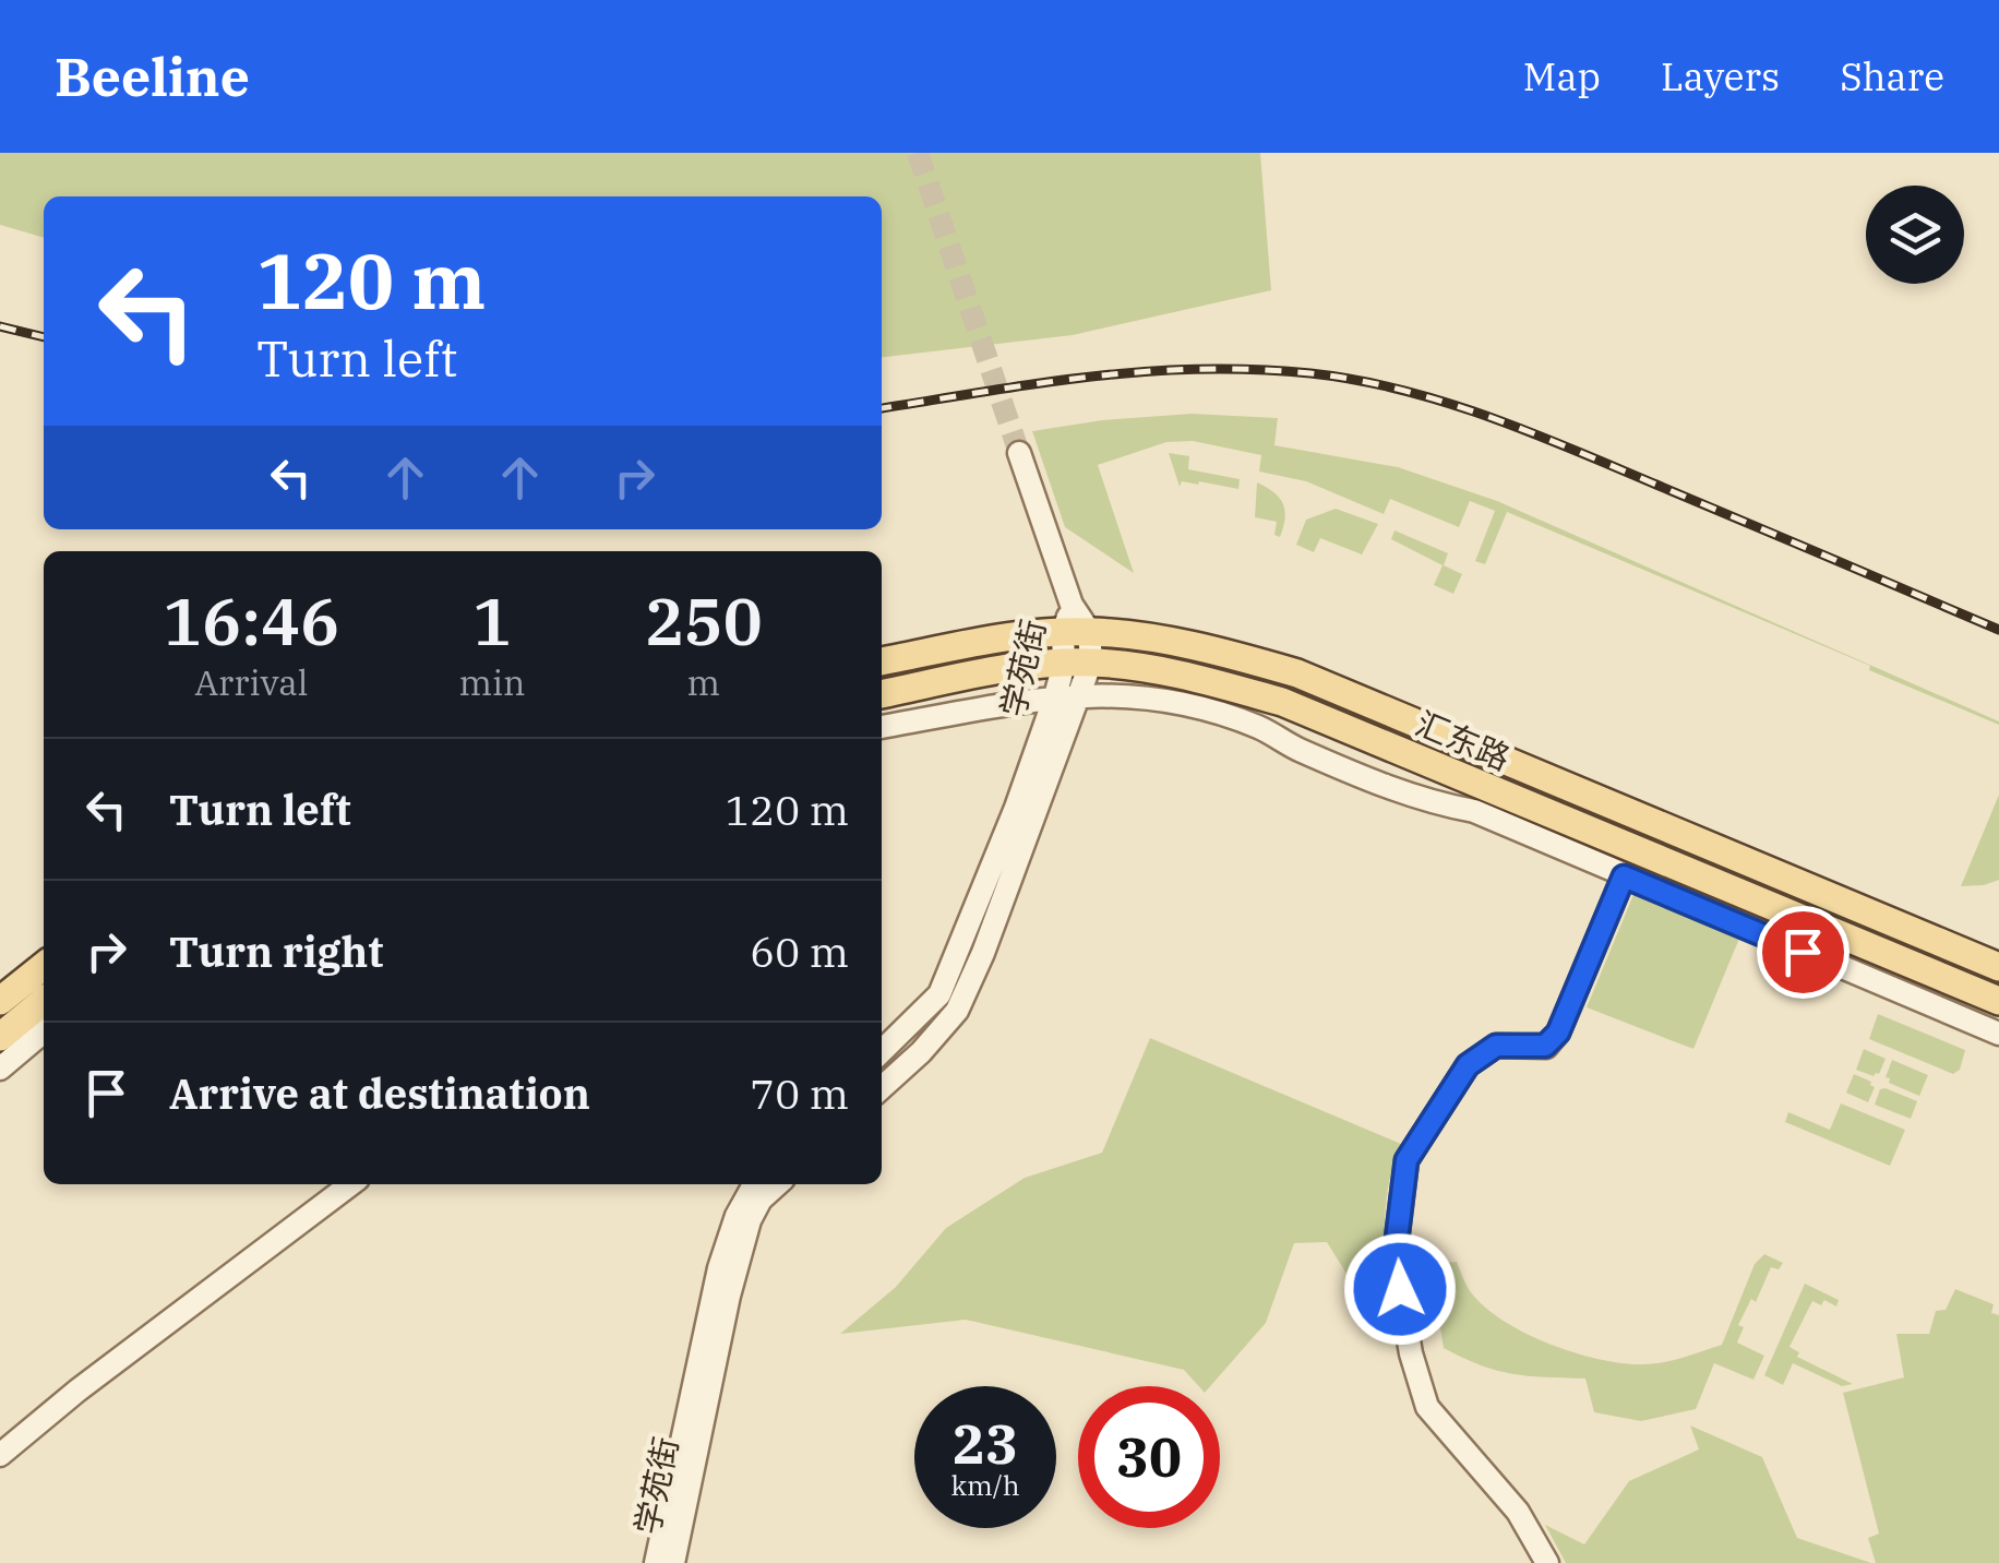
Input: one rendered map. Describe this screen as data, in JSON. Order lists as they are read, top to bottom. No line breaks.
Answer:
{"streets":{"main road":["汇东路"],"street":["学苑街"]},"crossings":[["学苑街","汇东路"]],"page":{"header":"Beeline","nav":["Map","Layers","Share"],"turn":["120 m","Turn left"],"eta":["16:46","Arrival","1","min","250","m"],"list":[{"name":"Turn left","value":"120 m"},{"name":"Turn right","value":"60 m"},{"name":"Arrive at destination","value":"70 m"}],"speed":"23 km/h","limit":"30"}}
